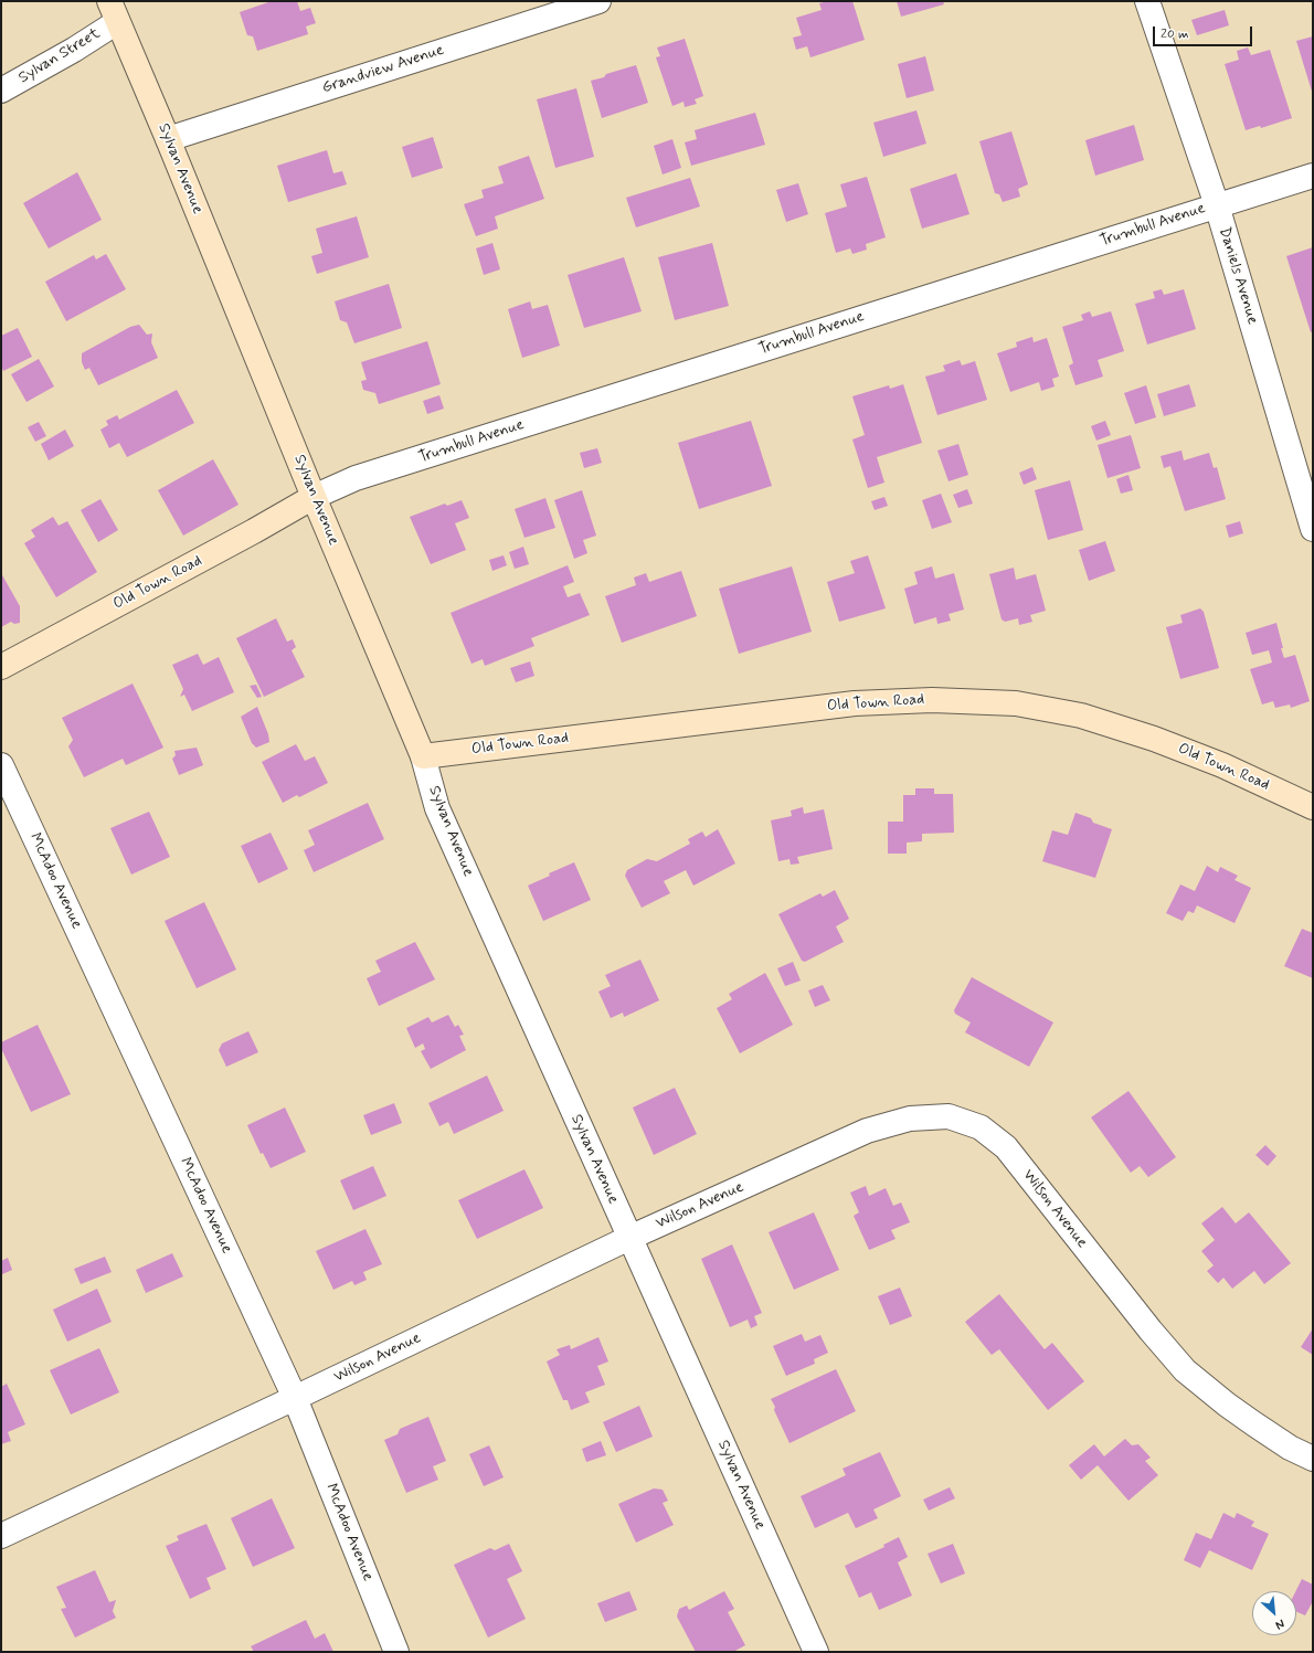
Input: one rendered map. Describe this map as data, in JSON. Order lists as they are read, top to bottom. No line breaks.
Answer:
{"streets":{"main road":["Sylvan Avenue","Old Town Road"],"street":["Sylvan Street","Grandview Avenue","Trumbull Avenue","Daniels Avenue","McAdoo Avenue","Wilson Avenue"]},"crossings":[["Sylvan Street","Sylvan Avenue"],["Grandview Avenue","Sylvan Avenue"],["Sylvan Avenue","Trumbull Avenue"],["Sylvan Avenue","Old Town Road"],["Sylvan Avenue","Wilson Avenue"],["Trumbull Avenue","Daniels Avenue"],["Trumbull Avenue","Old Town Road"],["McAdoo Avenue","Wilson Avenue"]],"scale_bar":"20 m","north":"bottom right"}
